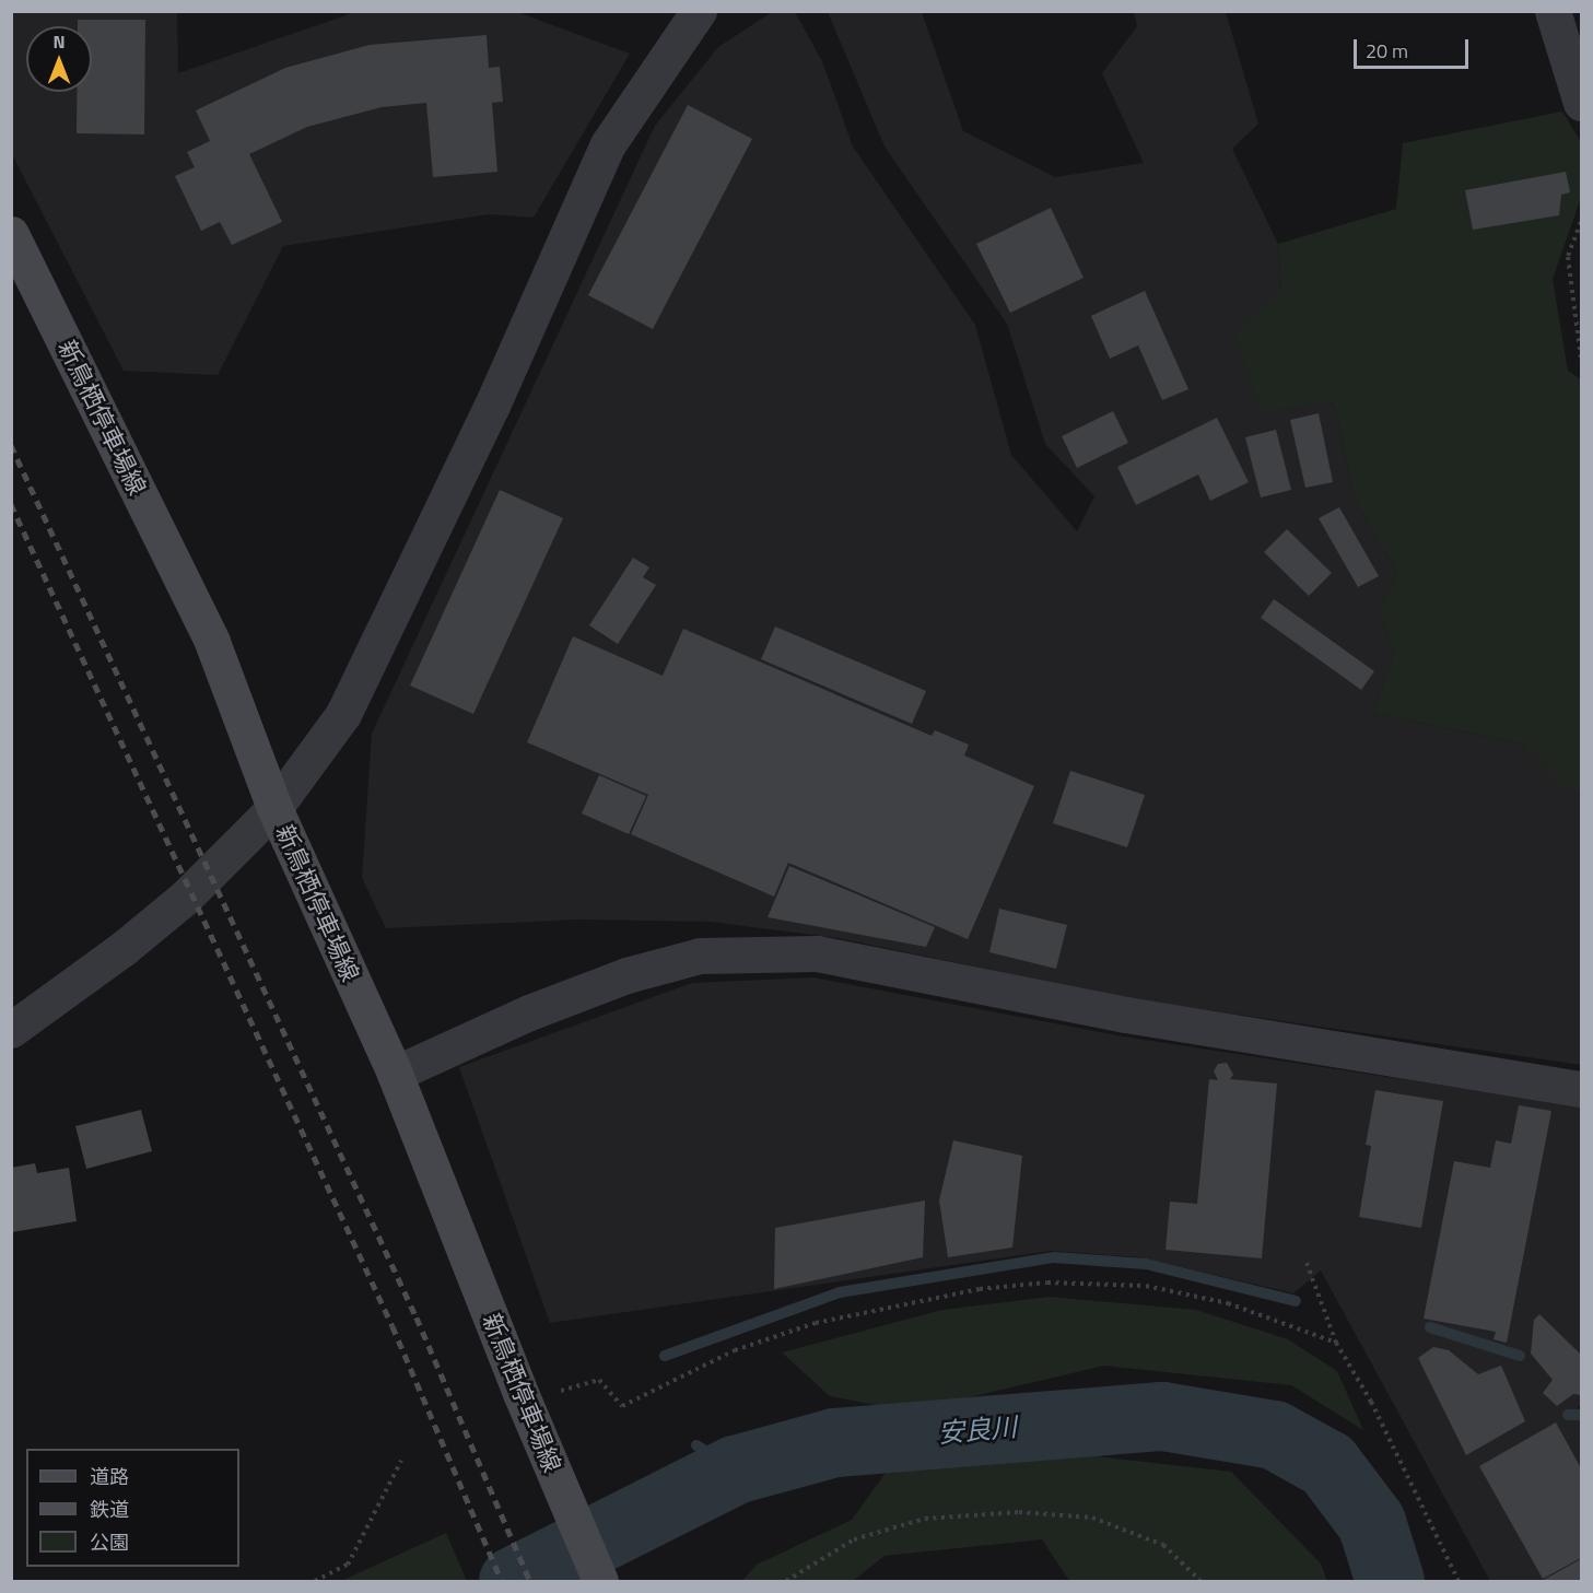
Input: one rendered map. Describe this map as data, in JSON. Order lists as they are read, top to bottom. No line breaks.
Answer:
{"streets":{"main road":["新鳥栖停車場線"]},"water":["安良川"],"legend":["道路","鉄道","公園"],"scale_bar":"20 m","north":"top"}
